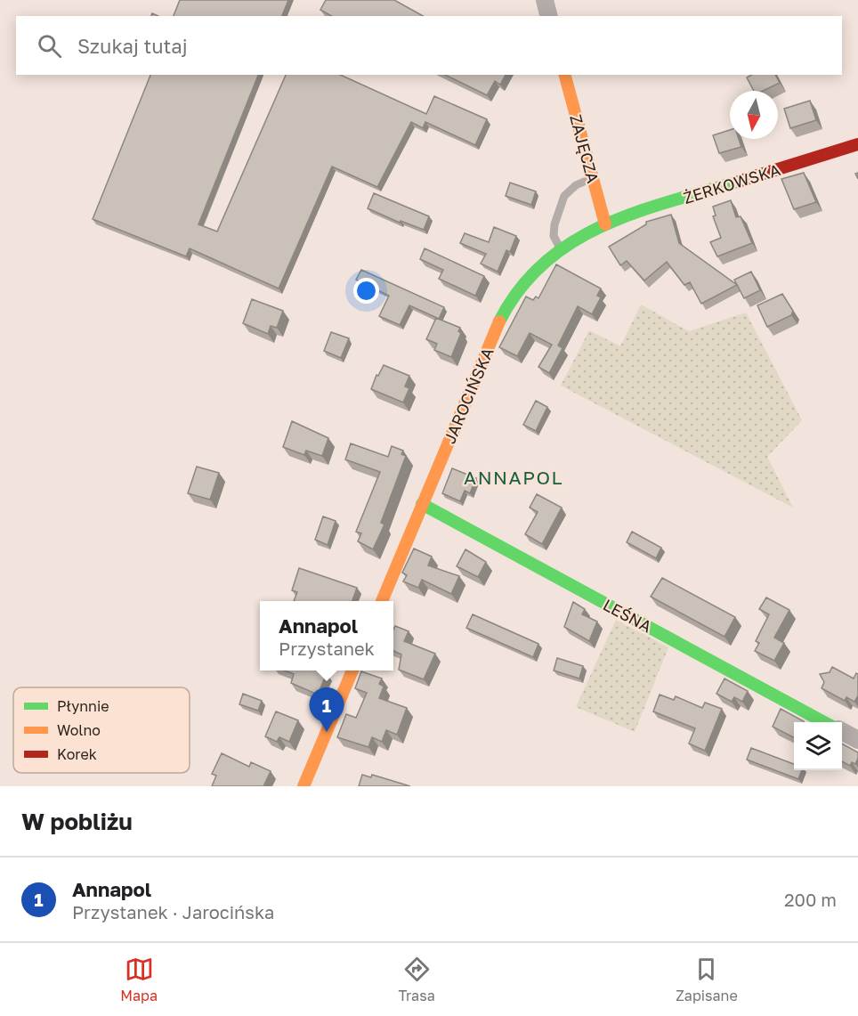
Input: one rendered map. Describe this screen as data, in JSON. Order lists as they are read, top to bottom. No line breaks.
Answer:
{"streets":{"street":["ZAJĘCZA","ŻERKOWSKA","JAROCIŃSKA","LEŚNA"]},"crossings":[["ZAJĘCZA","ŻERKOWSKA"],["ZAJĘCZA","JAROCIŃSKA"],["ŻERKOWSKA","JAROCIŃSKA"],["JAROCIŃSKA","LEŚNA"]],"districts":["ANNAPOL"],"legend":["Płynnie","Wolno","Korek"],"north":"bottom","page":{"search":"Szukaj tutaj","popup":["Annapol","Przystanek"],"pins":"1","heading":"W pobliżu","list":[{"mark":"1","name":"Annapol","note":"Przystanek · Jarocińska","value":"200 m"}],"nav":["Mapa","Trasa","Zapisane"]}}
